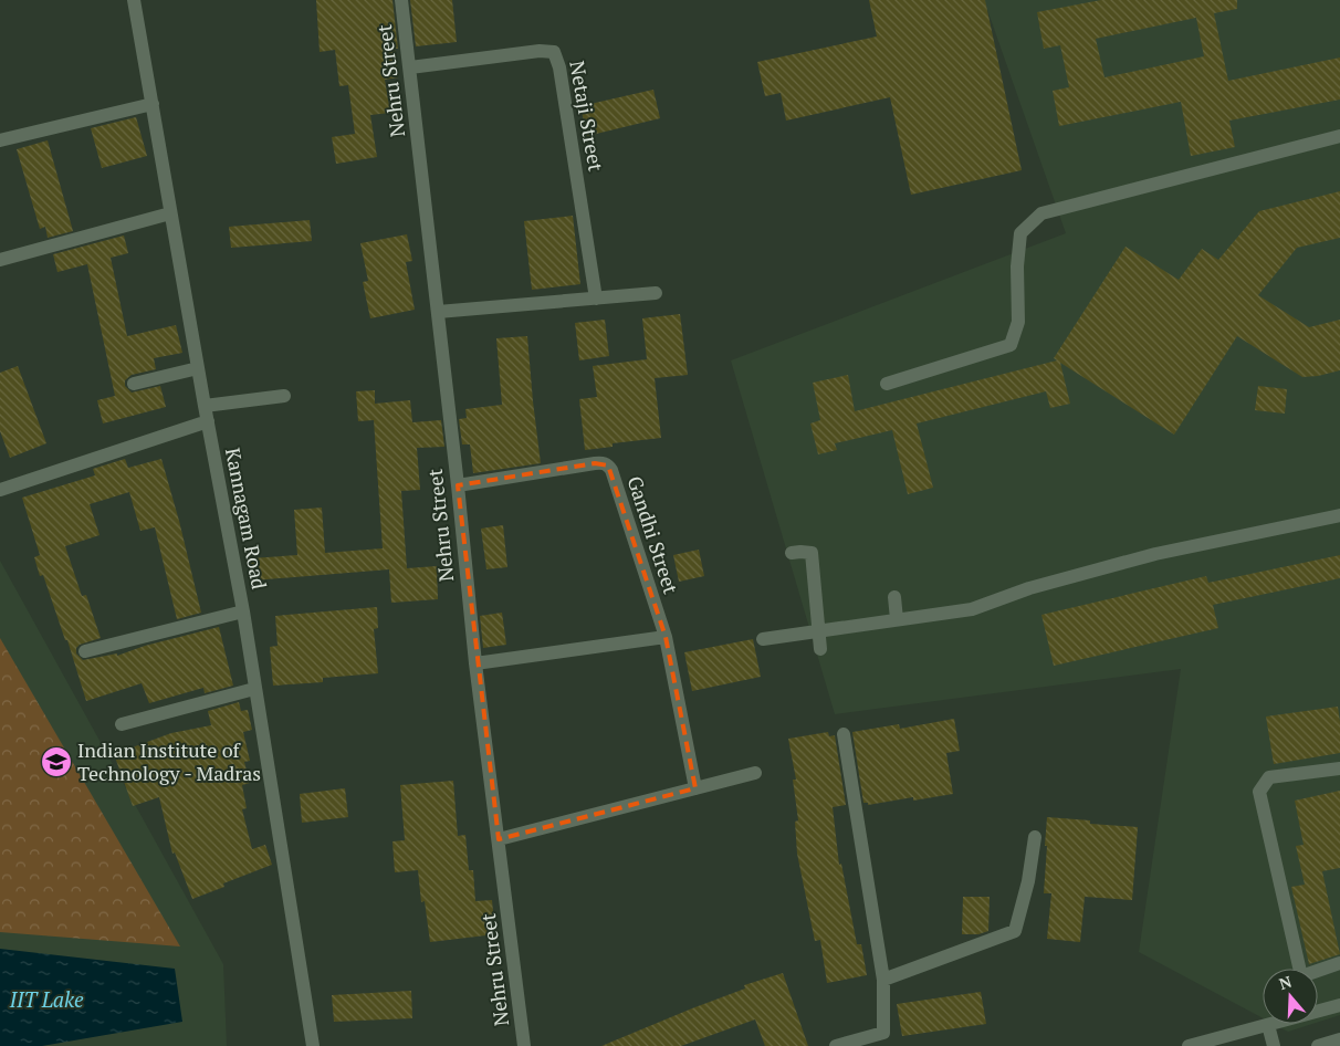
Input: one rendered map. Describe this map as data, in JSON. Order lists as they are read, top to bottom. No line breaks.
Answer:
{"streets":{"street":["Nehru Street","Netaji Street","Kannagam Road","Gandhi Street"]},"crossings":[["Nehru Street","Netaji Street"],["Nehru Street","Gandhi Street"]],"water":["IIT Lake"],"places":{"school or university":["Indian Institute of Technology - Madras"]},"north":"top"}
